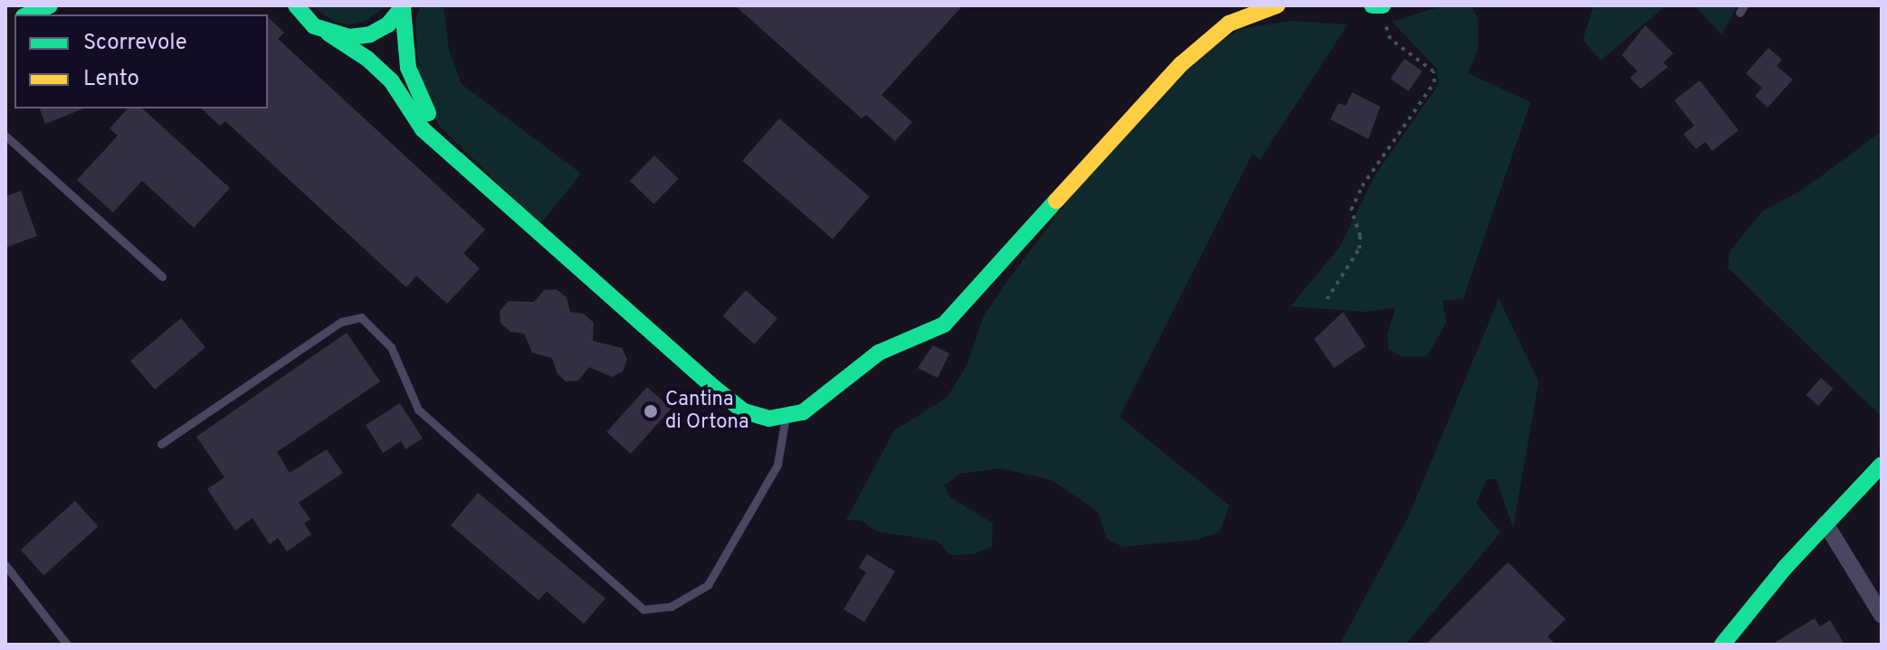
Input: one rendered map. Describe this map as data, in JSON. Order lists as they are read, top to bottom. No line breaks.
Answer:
{"places":["Cantina di Ortona"],"legend":["Scorrevole","Lento"]}
